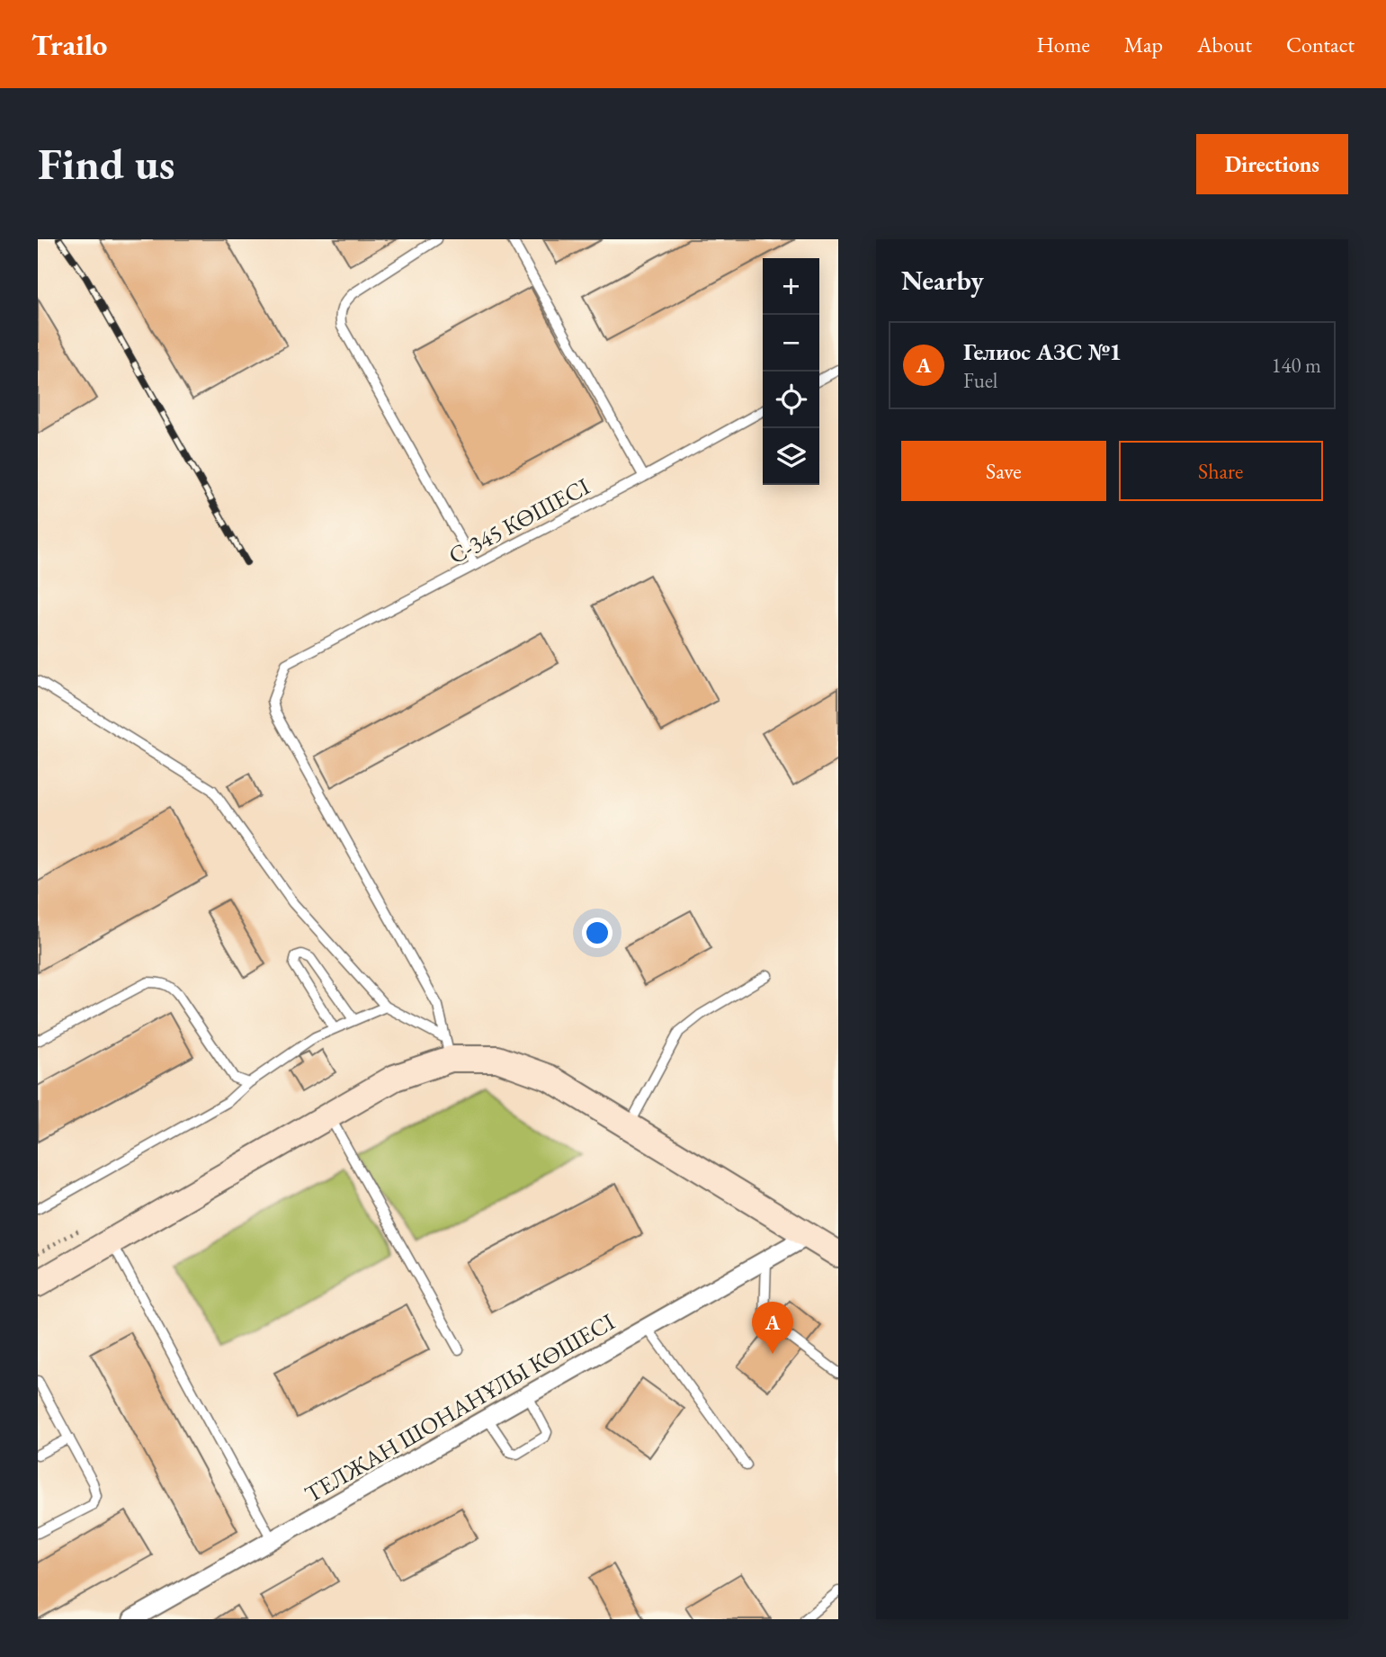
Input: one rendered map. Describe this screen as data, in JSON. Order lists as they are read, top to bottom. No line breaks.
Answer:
{"streets":{"street":["ТЕЛЖАН ШОНАНҰЛЫ КӨШЕСІ"],"lane":["С-345 КӨШЕСІ"]},"page":{"header":"Trailo","nav":["Home","Map","About","Contact"],"buttons":["Directions",["Save","Share"]],"title":"Find us","heading":"Nearby","map_buttons":["+","−"],"list":[{"mark":"A","name":"Гелиос АЗС №1","note":"Fuel","value":"140 m"}],"pins":"A"}}
